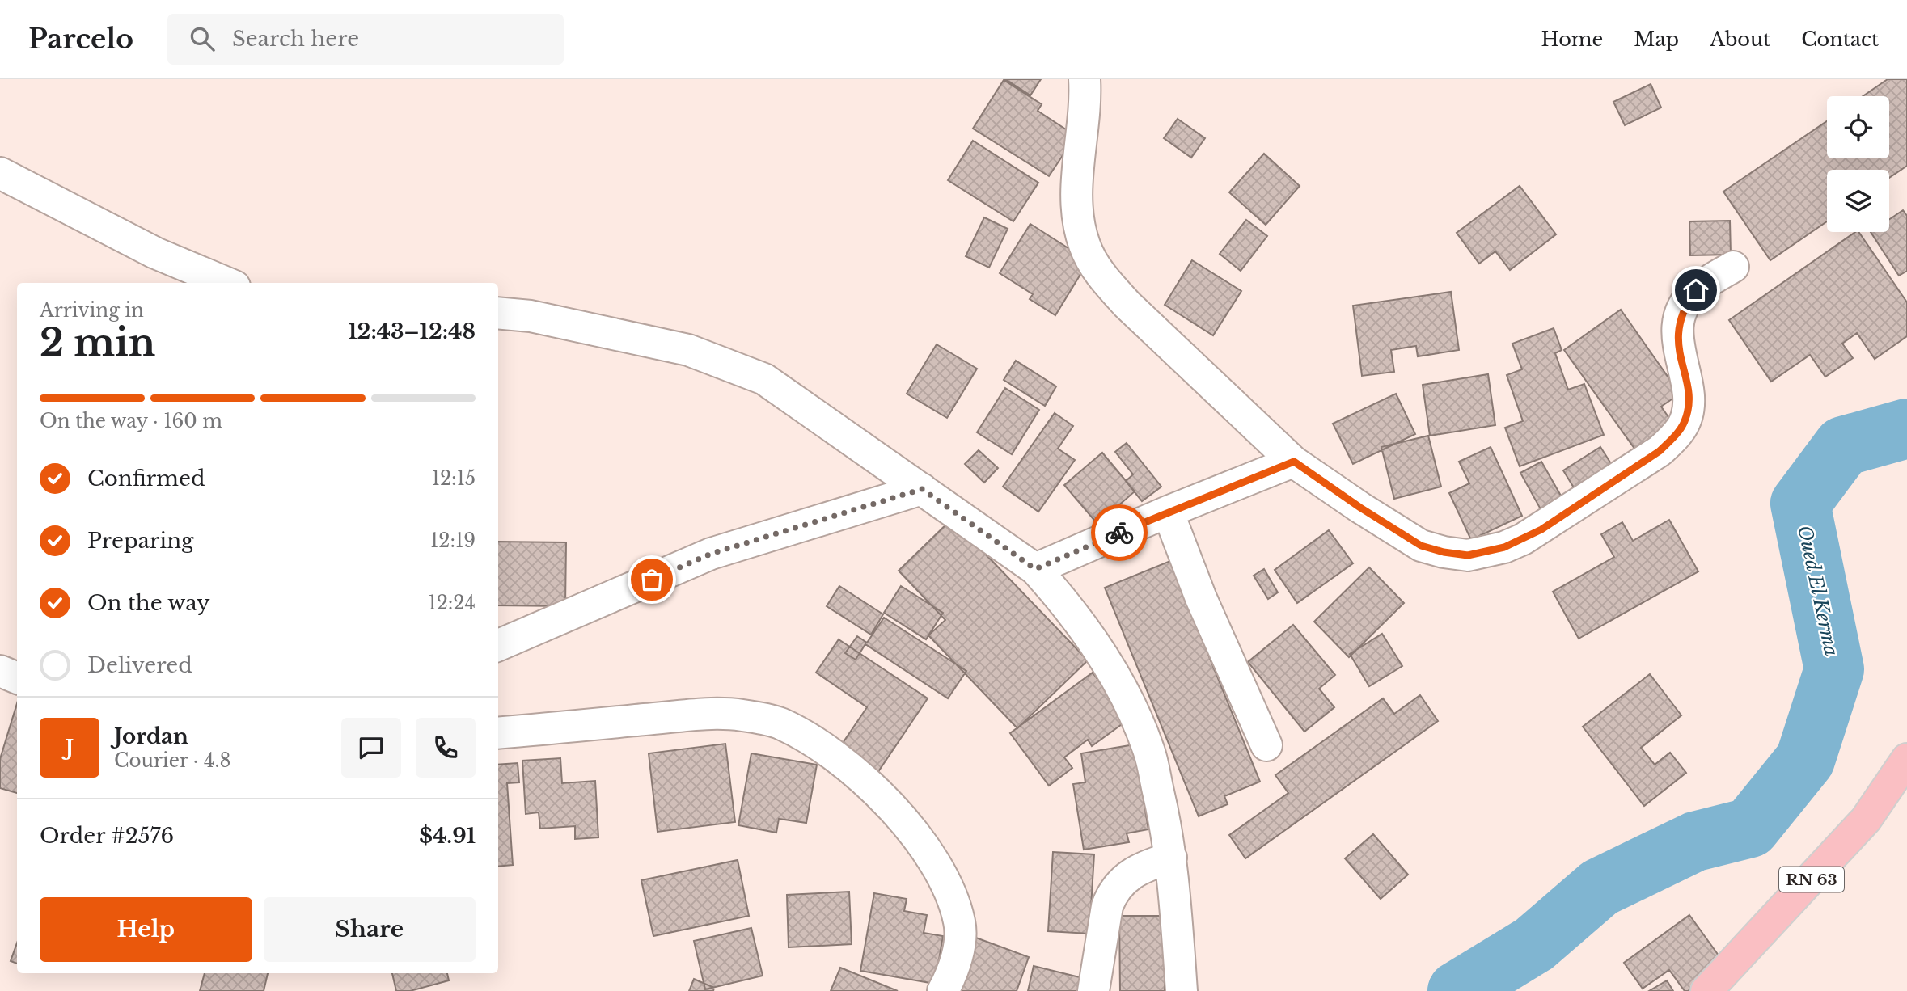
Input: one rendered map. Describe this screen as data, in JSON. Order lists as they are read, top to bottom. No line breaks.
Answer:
{"streets":{"main road":["RN 63"]},"water":["Oued El Kerma"],"page":{"header":"Parcelo","search":"Search here","nav":["Home","Map","About","Contact"],"heading":["2 min","Arriving in","12:43–12:48"],"panel":["Jordan","Courier · 4.8","Order #2576","$4.91"],"bar":"On the way · 160 m","list":[["Confirmed","12:15"],["Preparing","12:19"],["On the way","12:24"],"Delivered"],"round":"J","buttons":["Help","Share"]}}
